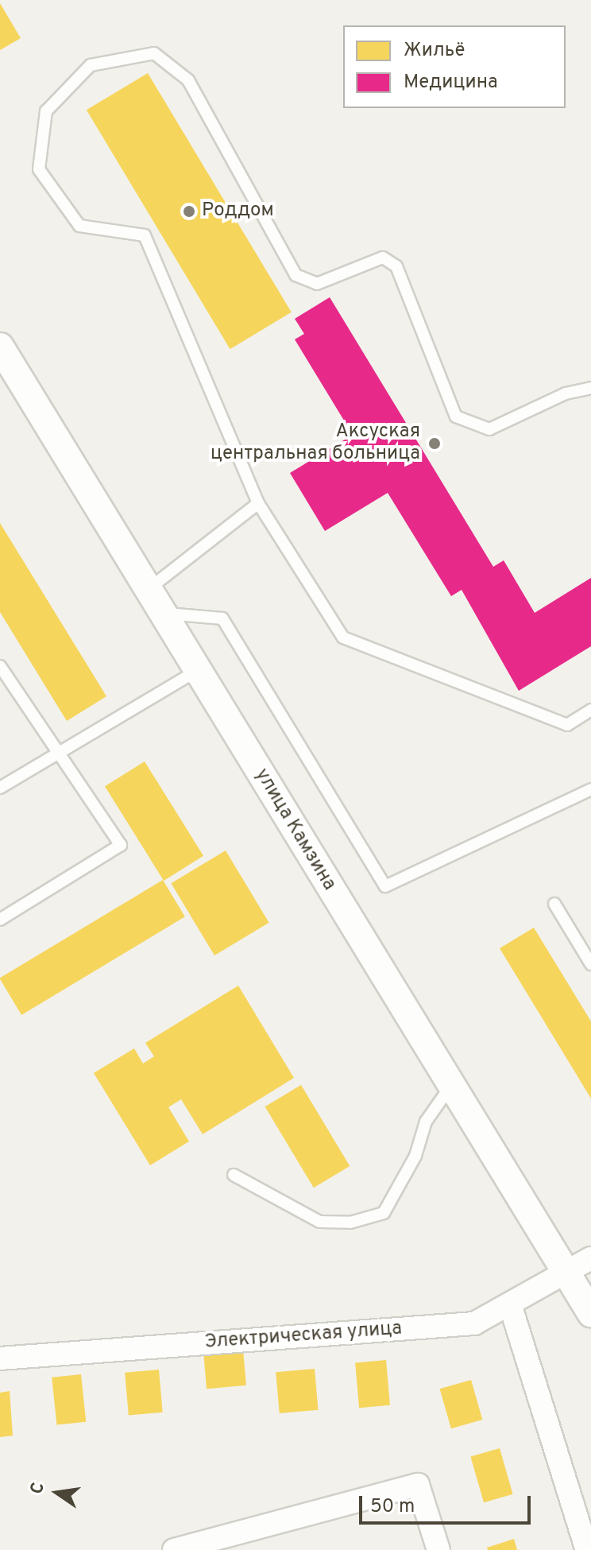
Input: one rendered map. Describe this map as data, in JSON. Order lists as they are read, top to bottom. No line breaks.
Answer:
{"streets":{"street":["улица Камзина","Электрическая улица"]},"crossings":[["улица Камзина","Электрическая улица"]],"places":["Роддом","Аксуская центральная больница"],"legend":["Жильё","Медицина"],"scale_bar":"50 m","north":"left"}
